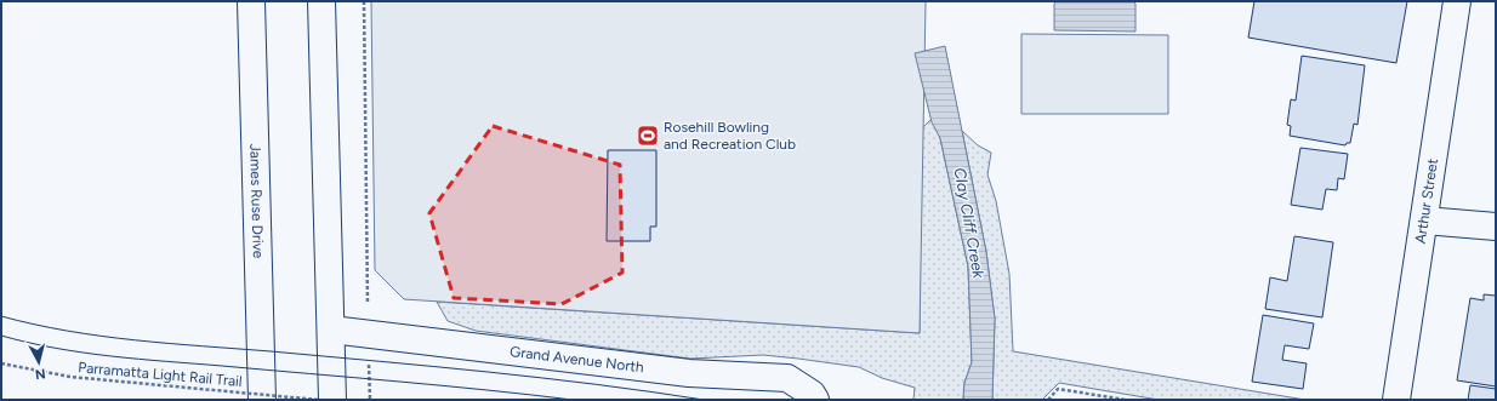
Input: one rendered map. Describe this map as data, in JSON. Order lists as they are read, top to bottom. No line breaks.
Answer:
{"streets":{"street":["James Ruse Drive","Arthur Street","Grand Avenue North"],"path":["Parramatta Light Rail Trail"]},"water":["Clay Cliff Creek"],"places":{"sports":["Rosehill Bowling and Recreation Club"]},"north":"bottom"}
